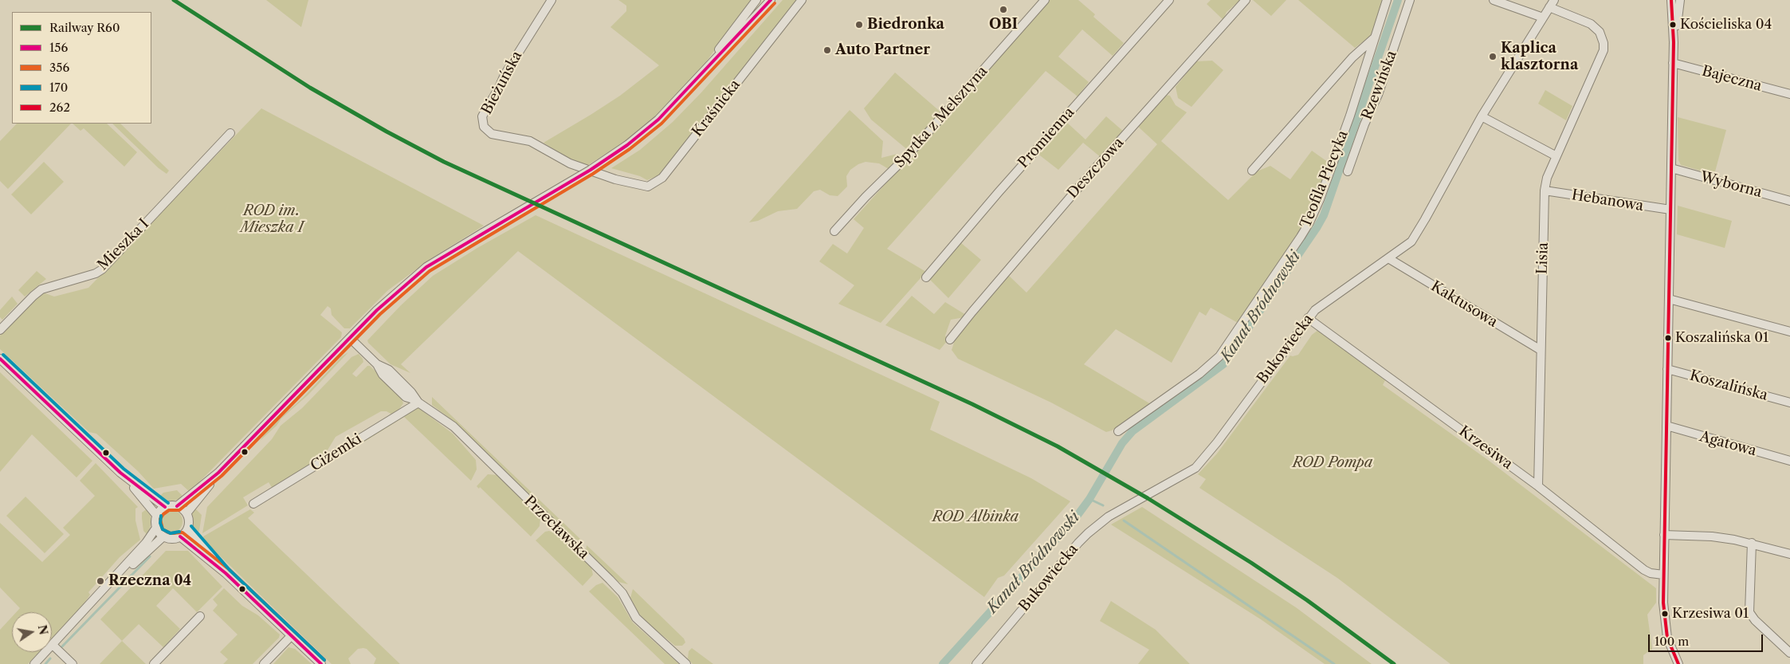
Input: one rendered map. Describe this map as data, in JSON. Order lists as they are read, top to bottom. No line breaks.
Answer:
{"streets":{"street":["Bajeczna","Bieżuńska","Rzewińska","Kraśnicka","Spytka z Melsztyna","Promienna","Deszczowa","Teofila Piecyka","Wyborna","Hebanowa","Mieszka I","Lisia","Kaktusowa","Bukowiecka","Koszalińska","Agatowa","Krzesiwa","Ciżemki","Przecławska"]},"crossings":[["Bieżuńska","Kraśnicka"],["Hebanowa","Lisia"],["Lisia","Kaktusowa"],["Lisia","Bukowiecka"],["Lisia","Krzesiwa"],["Kaktusowa","Bukowiecka"],["Bukowiecka","Krzesiwa"],["Ciżemki","Przecławska"]],"water":["Kanał Bródnowski"],"parks":["ROD im. Mieszka I","ROD Pompa","ROD Albinka"],"places":["OBI","Biedronka","Kościeliska 04","Auto Partner","Kaplica klasztorna","Koszalińska 01","Rzeczna 04","Krzesiwa 01"],"lines":["rail line R60","transit line 156","transit line 262","transit line 356","transit line 170"],"legend":["Railway R60","156","356","170","262"],"scale_bar":"100 m","north":"right"}
